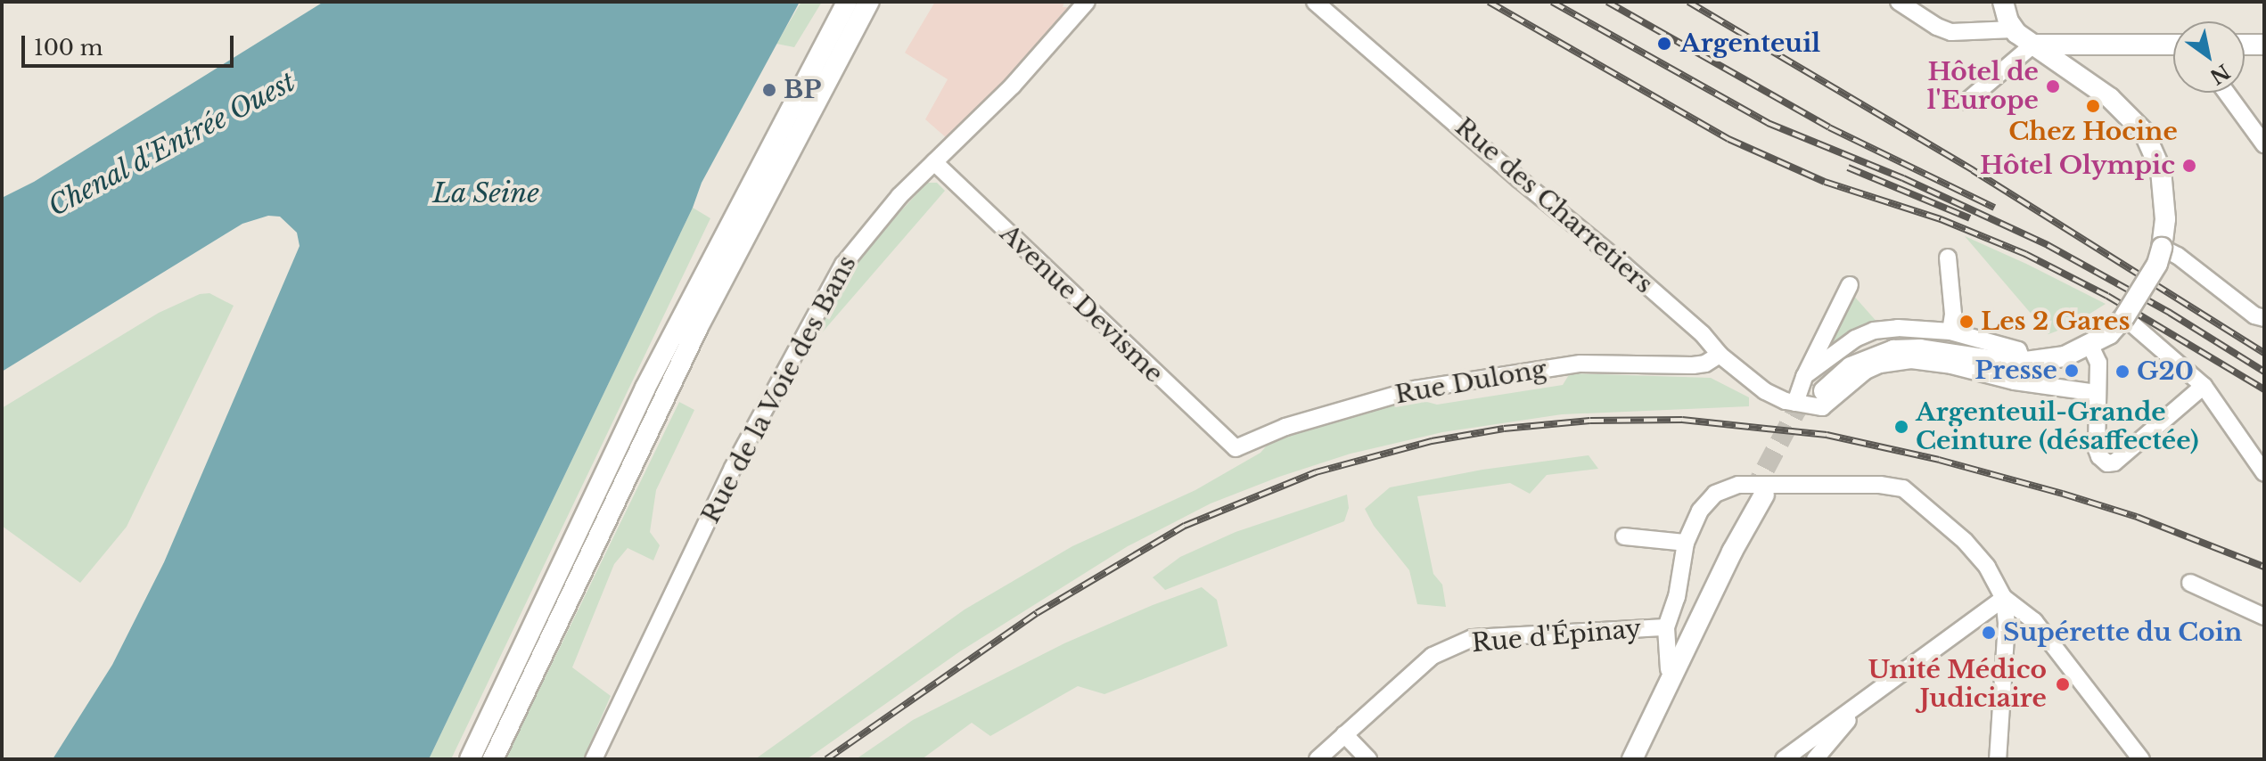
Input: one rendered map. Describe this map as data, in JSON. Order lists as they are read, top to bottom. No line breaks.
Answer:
{"streets":{"street":["Rue des Charretiers","Avenue Devisme","Rue Dulong","Rue de la Voie des Bans","Rue d'Épinay"]},"crossings":[["Rue des Charretiers","Rue Dulong"],["Avenue Devisme","Rue Dulong"],["Avenue Devisme","Rue de la Voie des Bans"]],"water":["Chenal d'Entrée Ouest","La Seine"],"places":["Argenteuil","Hôtel de l'Europe","BP","Chez Hocine","Hôtel Olympic","Les 2 Gares","Presse","G20","Argenteuil-Grande Ceinture (désaffectée)","Supérette du Coin","Unité Médico Judiciaire"],"scale_bar":"100 m","north":"bottom right"}
